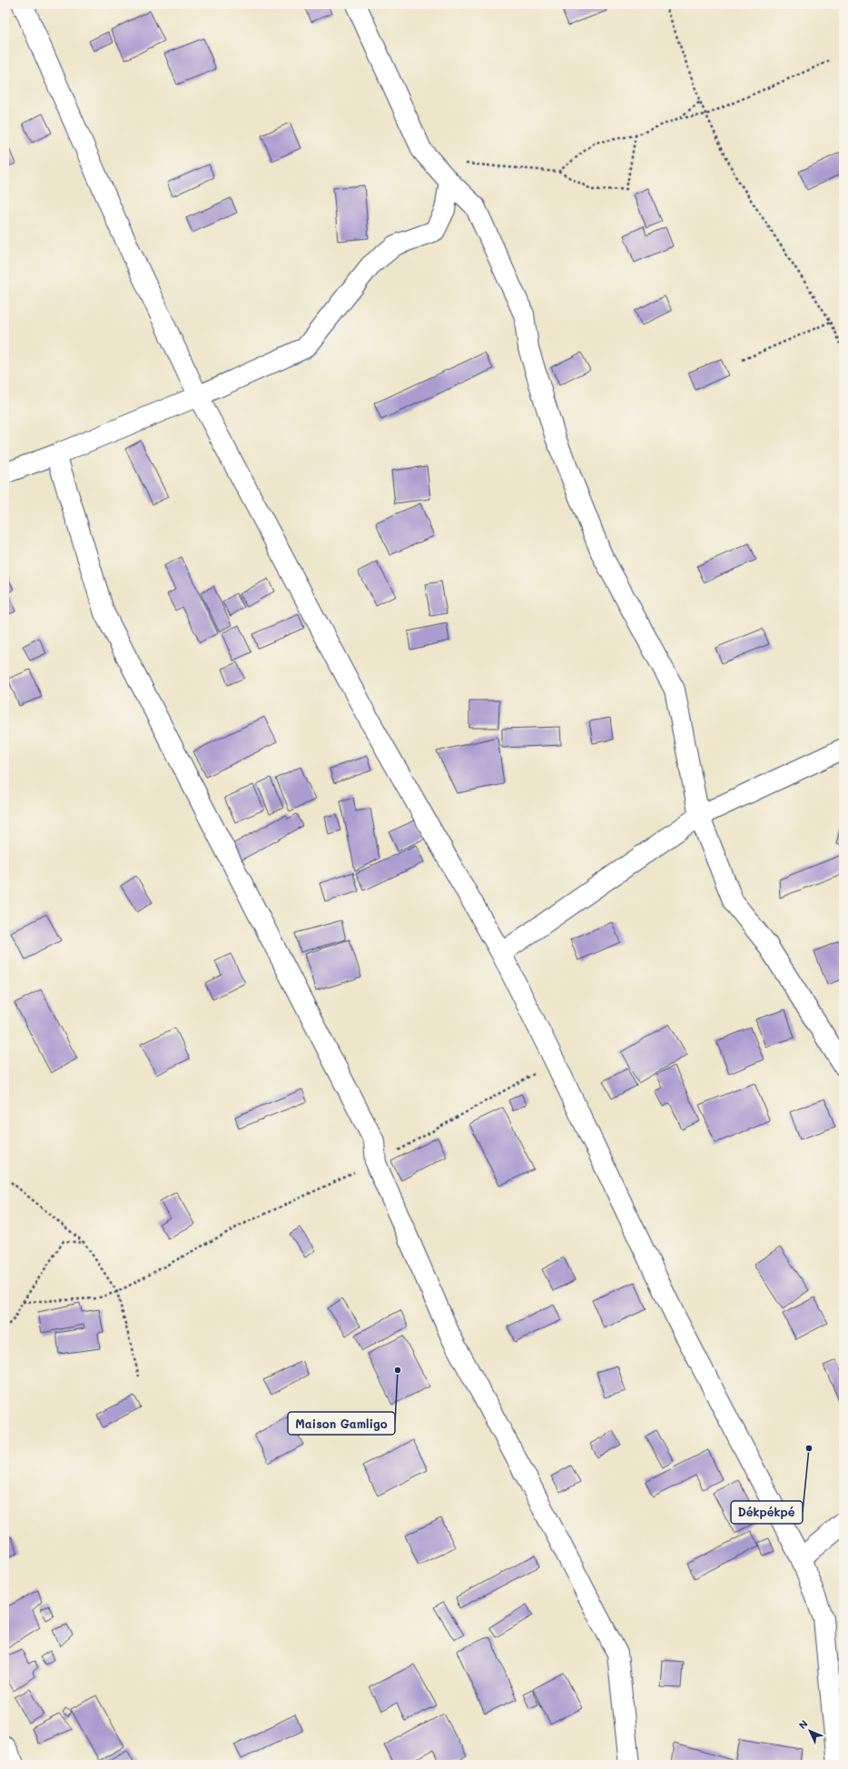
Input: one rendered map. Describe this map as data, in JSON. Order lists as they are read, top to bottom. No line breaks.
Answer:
{"places":["Maison Gamligo","Dékpékpé"],"north":"top left"}
